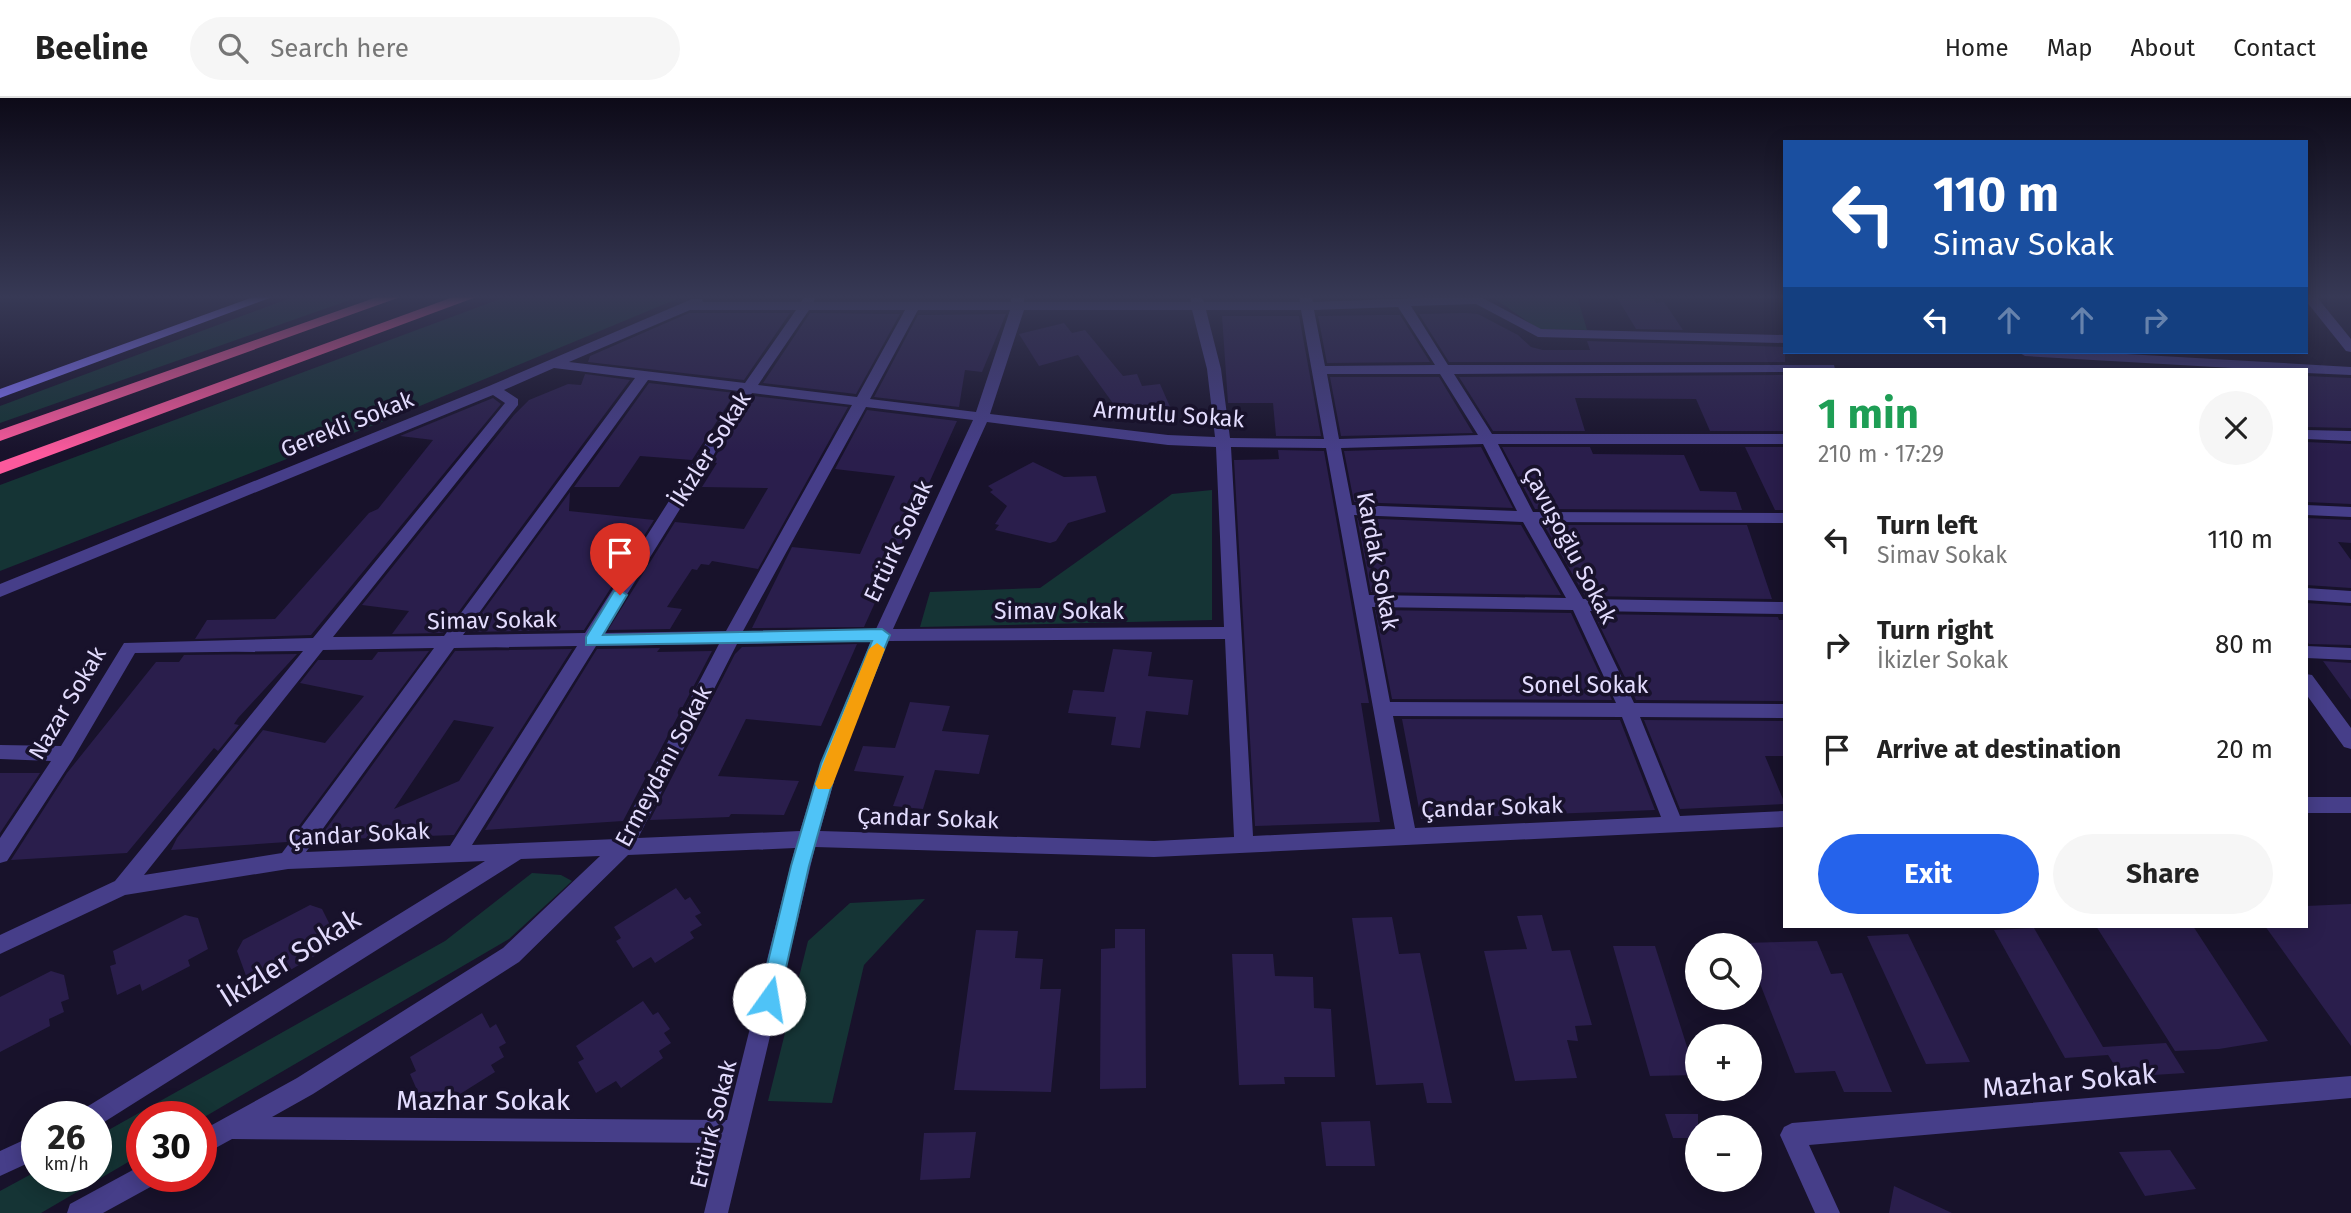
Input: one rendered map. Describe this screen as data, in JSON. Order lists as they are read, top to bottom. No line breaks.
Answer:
{"streets":{"street":["Armutlu Sokak","Gerekli Sokak","İkizler Sokak","Ertürk Sokak","Çavuşoğlu Sokak","Kardak Sokak","Simav Sokak","Sonel Sokak","Nazar Sokak","Ermeydanı Sokak","Çandar Sokak","Mazhar Sokak"]},"crossings":[["Armutlu Sokak","Gerekli Sokak"],["Armutlu Sokak","İkizler Sokak"],["Armutlu Sokak","Ertürk Sokak"],["Armutlu Sokak","Çavuşoğlu Sokak"],["Armutlu Sokak","Kardak Sokak"],["Armutlu Sokak","Ermeydanı Sokak"],["İkizler Sokak","Simav Sokak"],["İkizler Sokak","Çandar Sokak"],["Ertürk Sokak","Simav Sokak"],["Ertürk Sokak","Çandar Sokak"],["Ertürk Sokak","Mazhar Sokak"],["Çavuşoğlu Sokak","Sonel Sokak"],["Çavuşoğlu Sokak","Çandar Sokak"],["Kardak Sokak","Sonel Sokak"],["Kardak Sokak","Çandar Sokak"],["Simav Sokak","Nazar Sokak"],["Simav Sokak","Ermeydanı Sokak"],["Ermeydanı Sokak","Çandar Sokak"],["Ermeydanı Sokak","Mazhar Sokak"]],"page":{"header":"Beeline","search":"Search here","nav":["Home","Map","About","Contact"],"turn":["110 m","Simav Sokak"],"heading":["1 min","210 m · 17:29"],"list":[{"name":"Turn left","note":"Simav Sokak","value":"110 m"},{"name":"Turn right","note":"İkizler Sokak","value":"80 m"},{"name":"Arrive at destination","value":"20 m"}],"buttons":["Exit","Share"],"map_buttons":["+","−"],"speed":"26 km/h","limit":"30"}}
